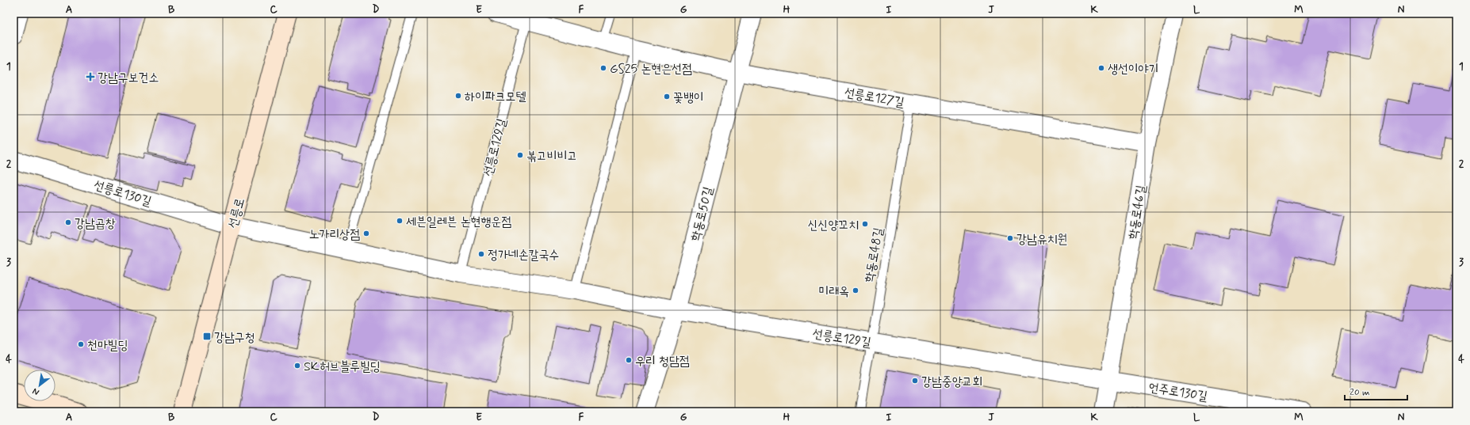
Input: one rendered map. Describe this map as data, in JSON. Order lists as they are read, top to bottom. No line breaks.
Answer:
{"streets":{"main road":["선릉로"],"street":["선릉로127길","선릉로129길","선릉로130길","학동로46길","학동로50길","언주로130길"],"lane":["학동로48길"]},"crossings":[["선릉로127길","선릉로129길"],["선릉로127길","학동로46길"],["선릉로127길","학동로50길"],["선릉로127길","학동로48길"],["선릉로129길","선릉로130길"],["선릉로129길","학동로46길"],["선릉로129길","선릉로"],["선릉로129길","학동로50길"],["선릉로129길","학동로48길"],["선릉로129길","언주로130길"],["선릉로130길","선릉로"],["학동로46길","언주로130길"]],"places":{"other":["GS25 논현은선점","생선이야기","하이파크모텔","꽃뱅이","볶고비비고","세븐일레븐 논현행운점","강남곱창","신신양꼬치","노가리상점","강남유치원","정가네손칼국수","미래옥","천마빌딩","우리 청담점","SK허브블루빌딩","강남중앙교회"],"health":["강남구보건소"],"transit":["강남구청"]},"scale_bar":"20 m","north":"bottom left","grid":{"columns":["A","B","C","D","E","F","G","H","I","J","K","L","M","N"],"rows":["1","2","3","4"]}}
